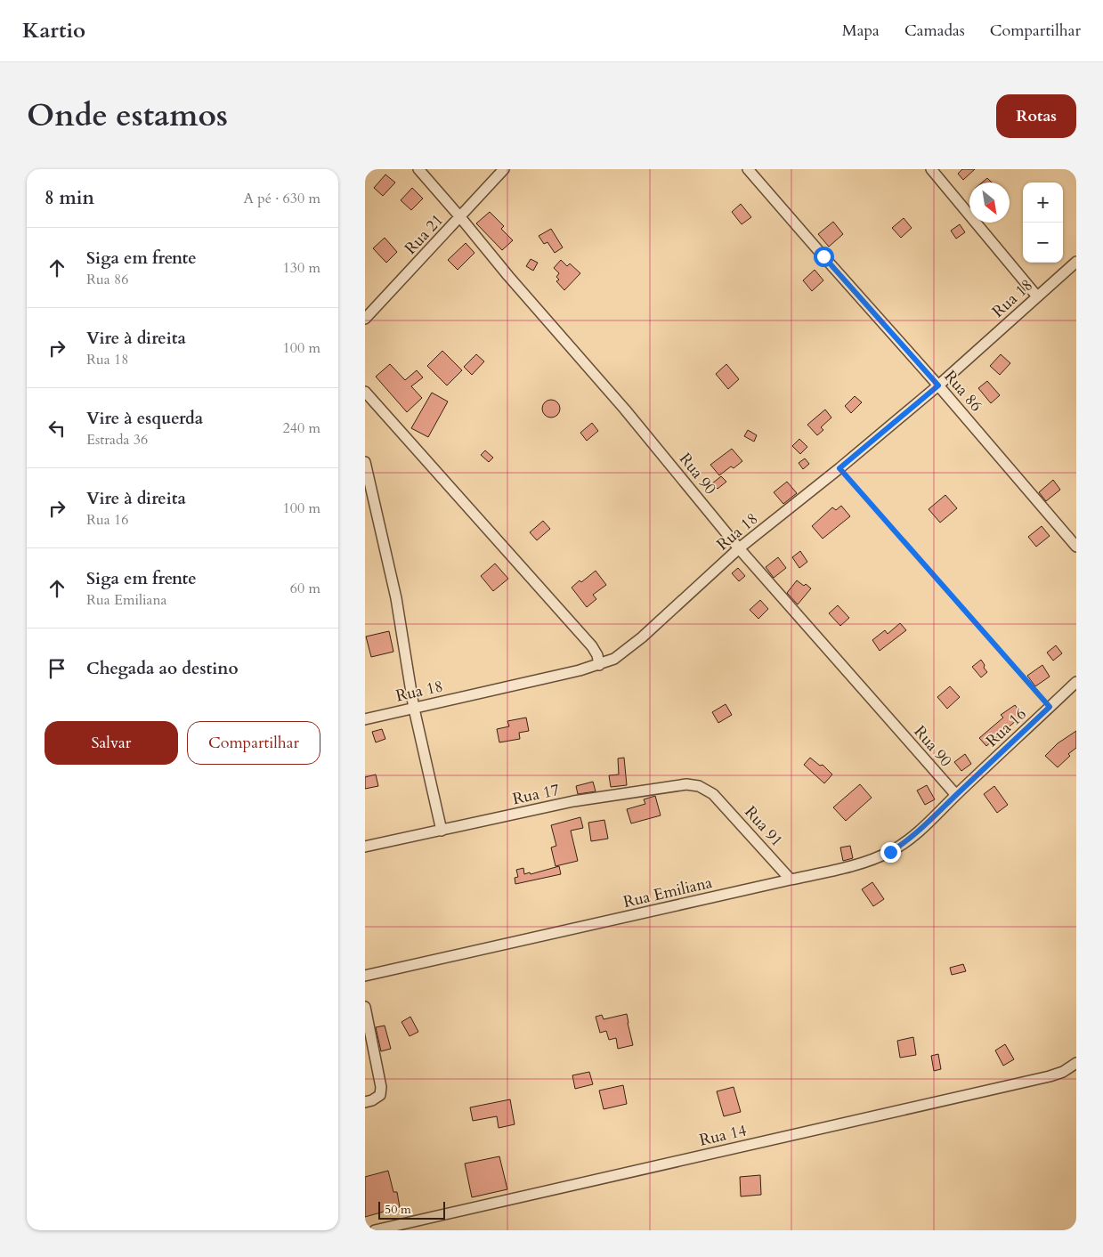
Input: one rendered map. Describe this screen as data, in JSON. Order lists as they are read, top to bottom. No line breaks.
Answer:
{"streets":{"street":["Rua 21","Rua 18","Rua 86","Rua 90","Rua 16","Rua 17","Rua 91","Rua Emiliana","Rua 14"]},"crossings":[["Rua 21","Rua 90"],["Rua 18","Rua 86"],["Rua 18","Rua 90"],["Rua 90","Rua 16"],["Rua 90","Rua Emiliana"],["Rua 16","Rua Emiliana"],["Rua 17","Rua 91"],["Rua 91","Rua Emiliana"]],"scale_bar":"50 m","north":"bottom right","page":{"header":"Kartio","nav":["Mapa","Camadas","Compartilhar"],"title":"Onde estamos","buttons":["Rotas",["Salvar","Compartilhar"]],"heading":["8 min","A pé · 630 m"],"map_buttons":["+","−"],"list":[["Siga em frente","Rua 86","130 m"],["Vire à direita","Rua 18","100 m"],["Vire à esquerda","Estrada 36","240 m"],["Vire à direita","Rua 16","100 m"],["Siga em frente","Rua Emiliana","60 m"],"Chegada ao destino"],"scale":"50 m"}}
